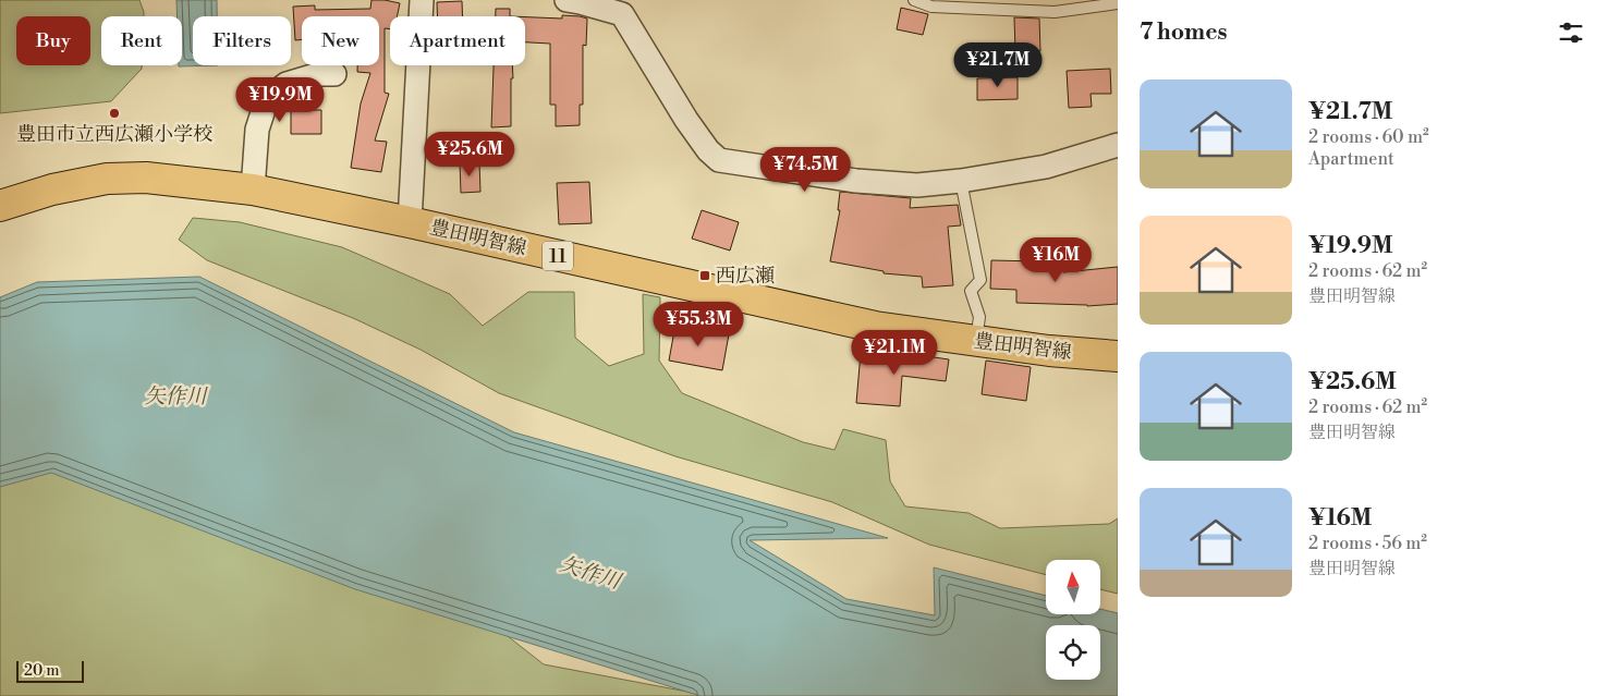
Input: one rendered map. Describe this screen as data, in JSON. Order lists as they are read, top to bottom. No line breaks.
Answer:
{"streets":{"main road":["豊田明智線","11"]},"water":["矢作川"],"places":{"other":["豊田市立西広瀬小学校"],"transit":["西広瀬"]},"scale_bar":"20 m","north":"top","page":{"heading":"7 homes","chip":["Buy","Rent","Filters","New","Apartment"],"price":["¥21.7M","¥19.9M","¥25.6M","¥74.5M","¥16M","¥55.3M","¥21.1M"],"list":[{"name":"¥21.7M","note":"2 rooms · 60 m² · Apartment"},{"name":"¥19.9M","note":"2 rooms · 62 m² · 豊田明智線"},{"name":"¥25.6M","note":"2 rooms · 62 m² · 豊田明智線"},{"name":"¥16M","note":"2 rooms · 56 m² · 豊田明智線"}],"scale":"20 m"}}
